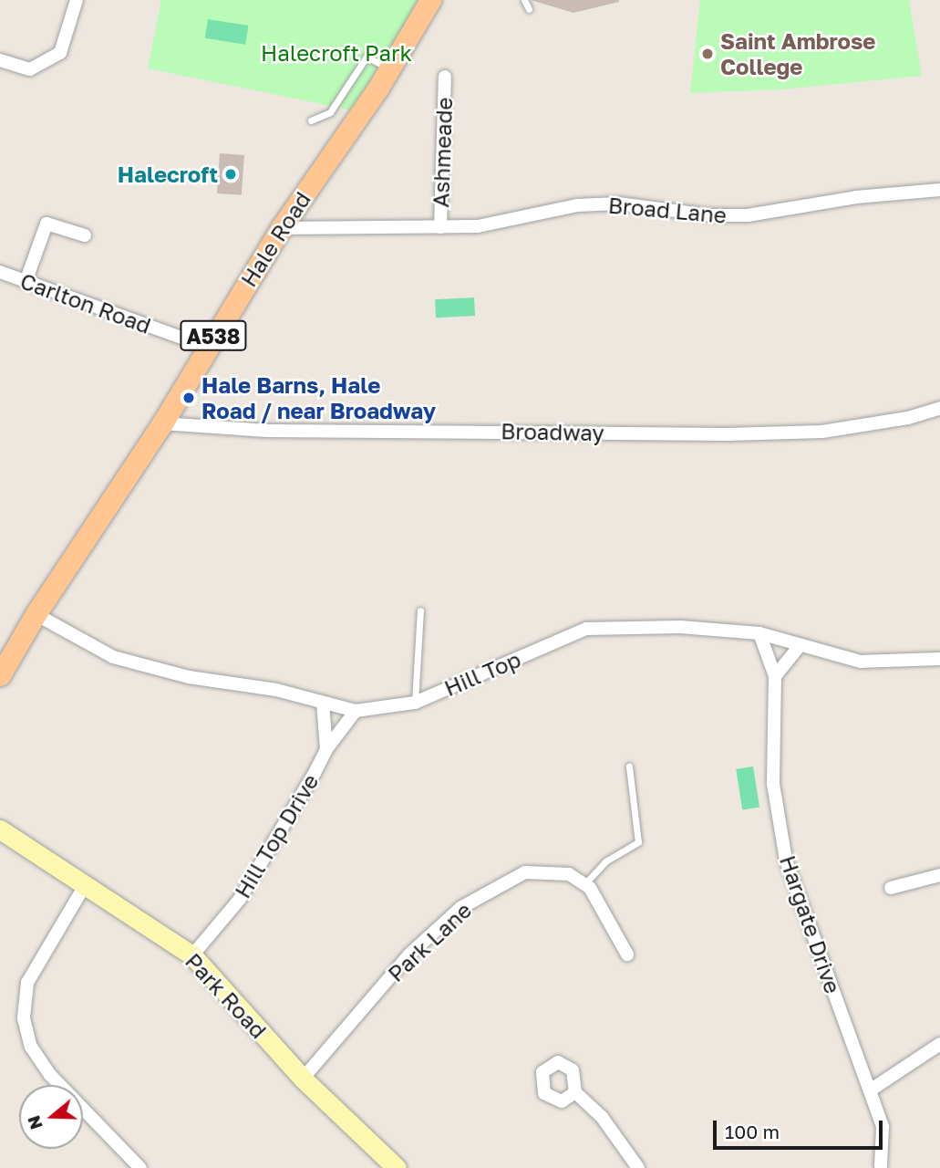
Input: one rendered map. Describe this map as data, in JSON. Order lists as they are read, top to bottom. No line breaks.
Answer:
{"streets":{"main road":["Hale Road","A538","Park Road"],"street":["Ashmeade","Broad Lane","Carlton Road","Broadway","Hill Top","Hill Top Drive","Hargate Drive","Park Lane"]},"crossings":[["Ashmeade","Broad Lane"],["Broad Lane","Hale Road"],["Hale Road","Carlton Road"],["Hale Road","Broadway"],["Hale Road","Hill Top"],["Hill Top","Hill Top Drive"],["Hill Top","Hargate Drive"],["Hill Top Drive","Park Road"],["Park Lane","Park Road"]],"parks":["Halecroft Park"],"places":["Saint Ambrose College","Halecroft","Hale Barns, Hale Road / near Broadway"],"scale_bar":"100 m","north":"left"}
